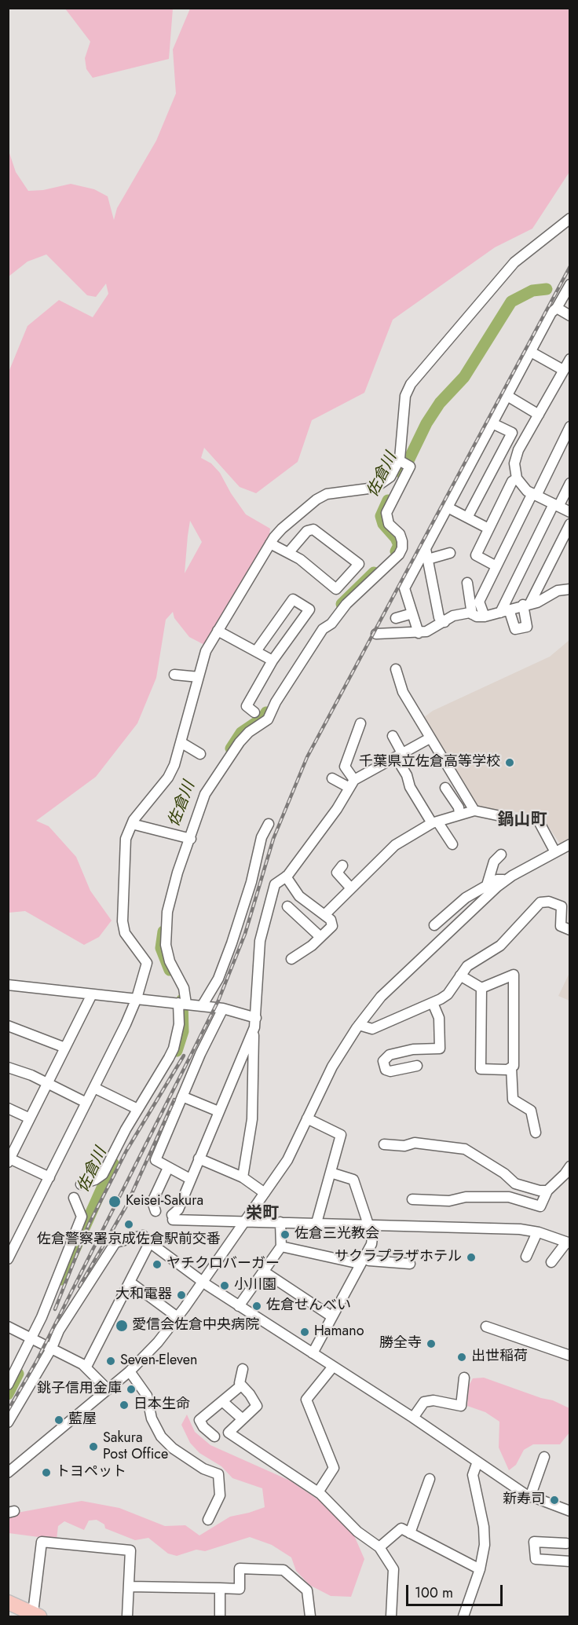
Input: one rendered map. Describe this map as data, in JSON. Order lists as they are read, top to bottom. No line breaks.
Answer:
{"districts":["鍋山町","栄町"],"water":["佐倉川"],"places":["千葉県立佐倉高等学校","Keisei-Sakura","佐倉警察署京成佐倉駅前交番","佐倉三光教会","サクラプラザホテル","ヤチクロバーガー","小川園","大和電器","佐倉せんべい","愛信会佐倉中央病院","Hamano","勝全寺","出世稲荷","Seven-Eleven","銚子信用金庫","日本生命","藍屋","Sakura Post Office","トヨペット","新寿司"],"scale_bar":"100 m"}
